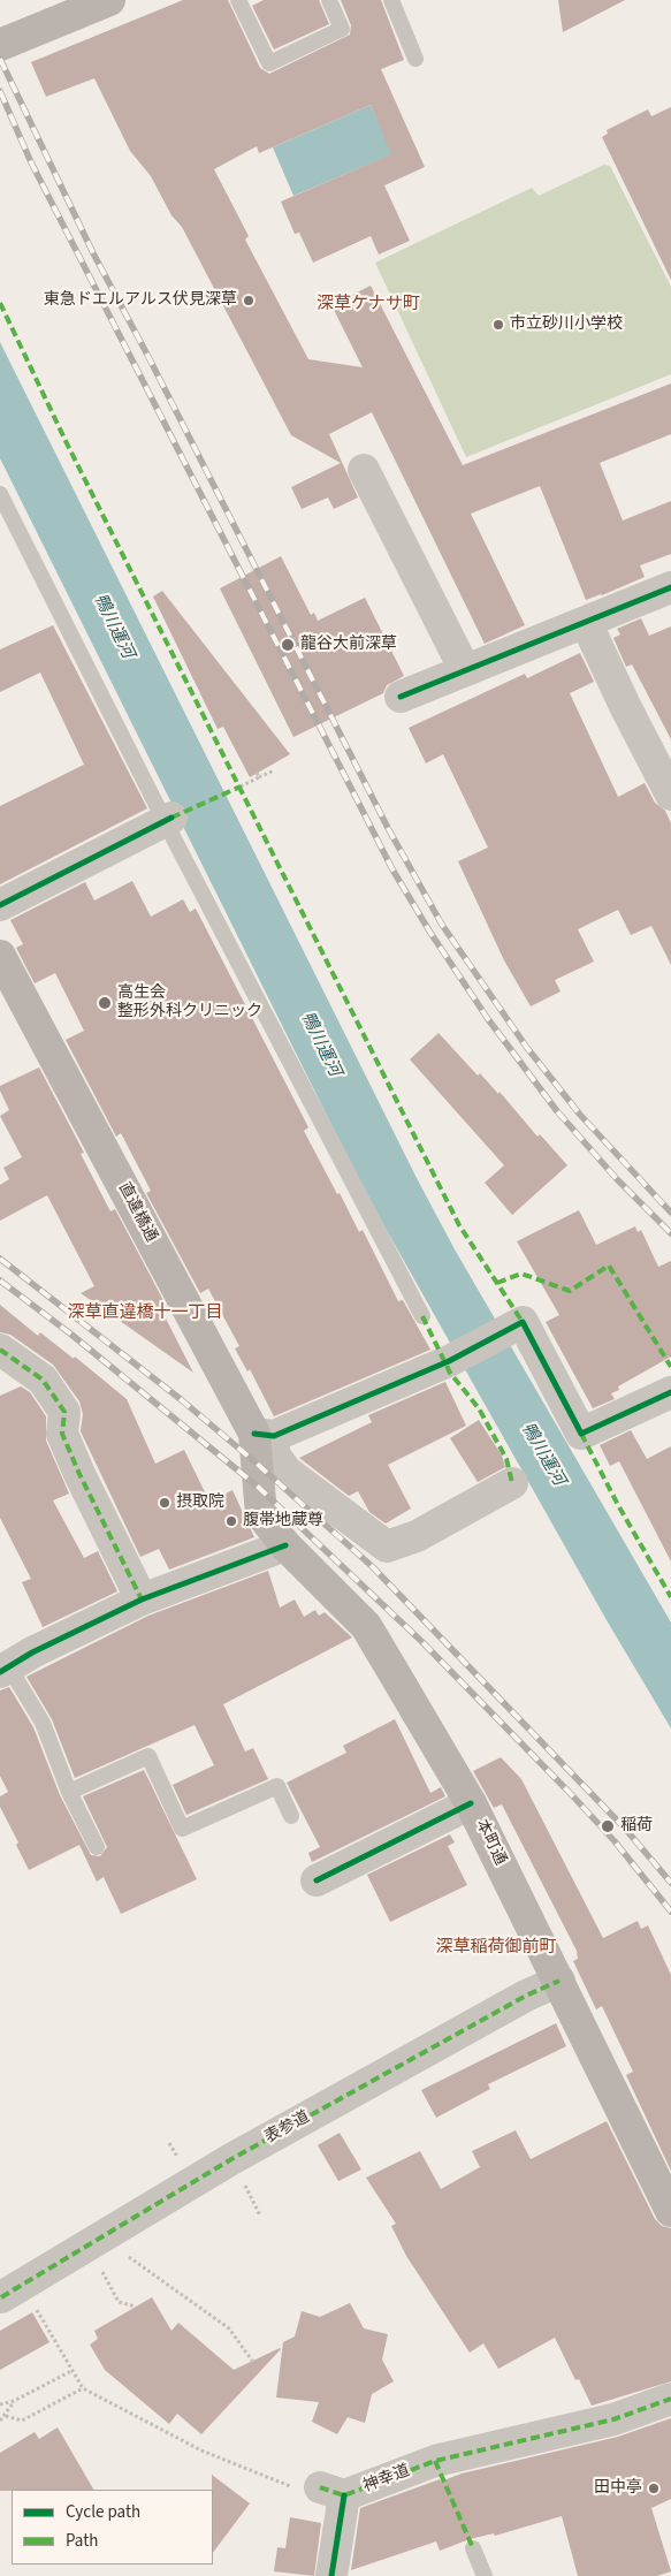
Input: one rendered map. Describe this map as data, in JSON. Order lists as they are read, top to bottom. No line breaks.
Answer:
{"streets":{"main road":["直違橋通","本町通"],"street":["表参道","神幸道"]},"crossings":[["直違橋通","本町通"],["本町通","表参道"]],"districts":["深草ケナサ町","深草直違橋十一丁目","深草稲荷御前町"],"water":["鴨川運河"],"places":["東急ドエルアルス伏見深草","市立砂川小学校","龍谷大前深草","高生会 整形外科クリニック","摂取院","腹帯地蔵尊","稲荷","田中亭"],"legend":["Cycle path","Path"]}
